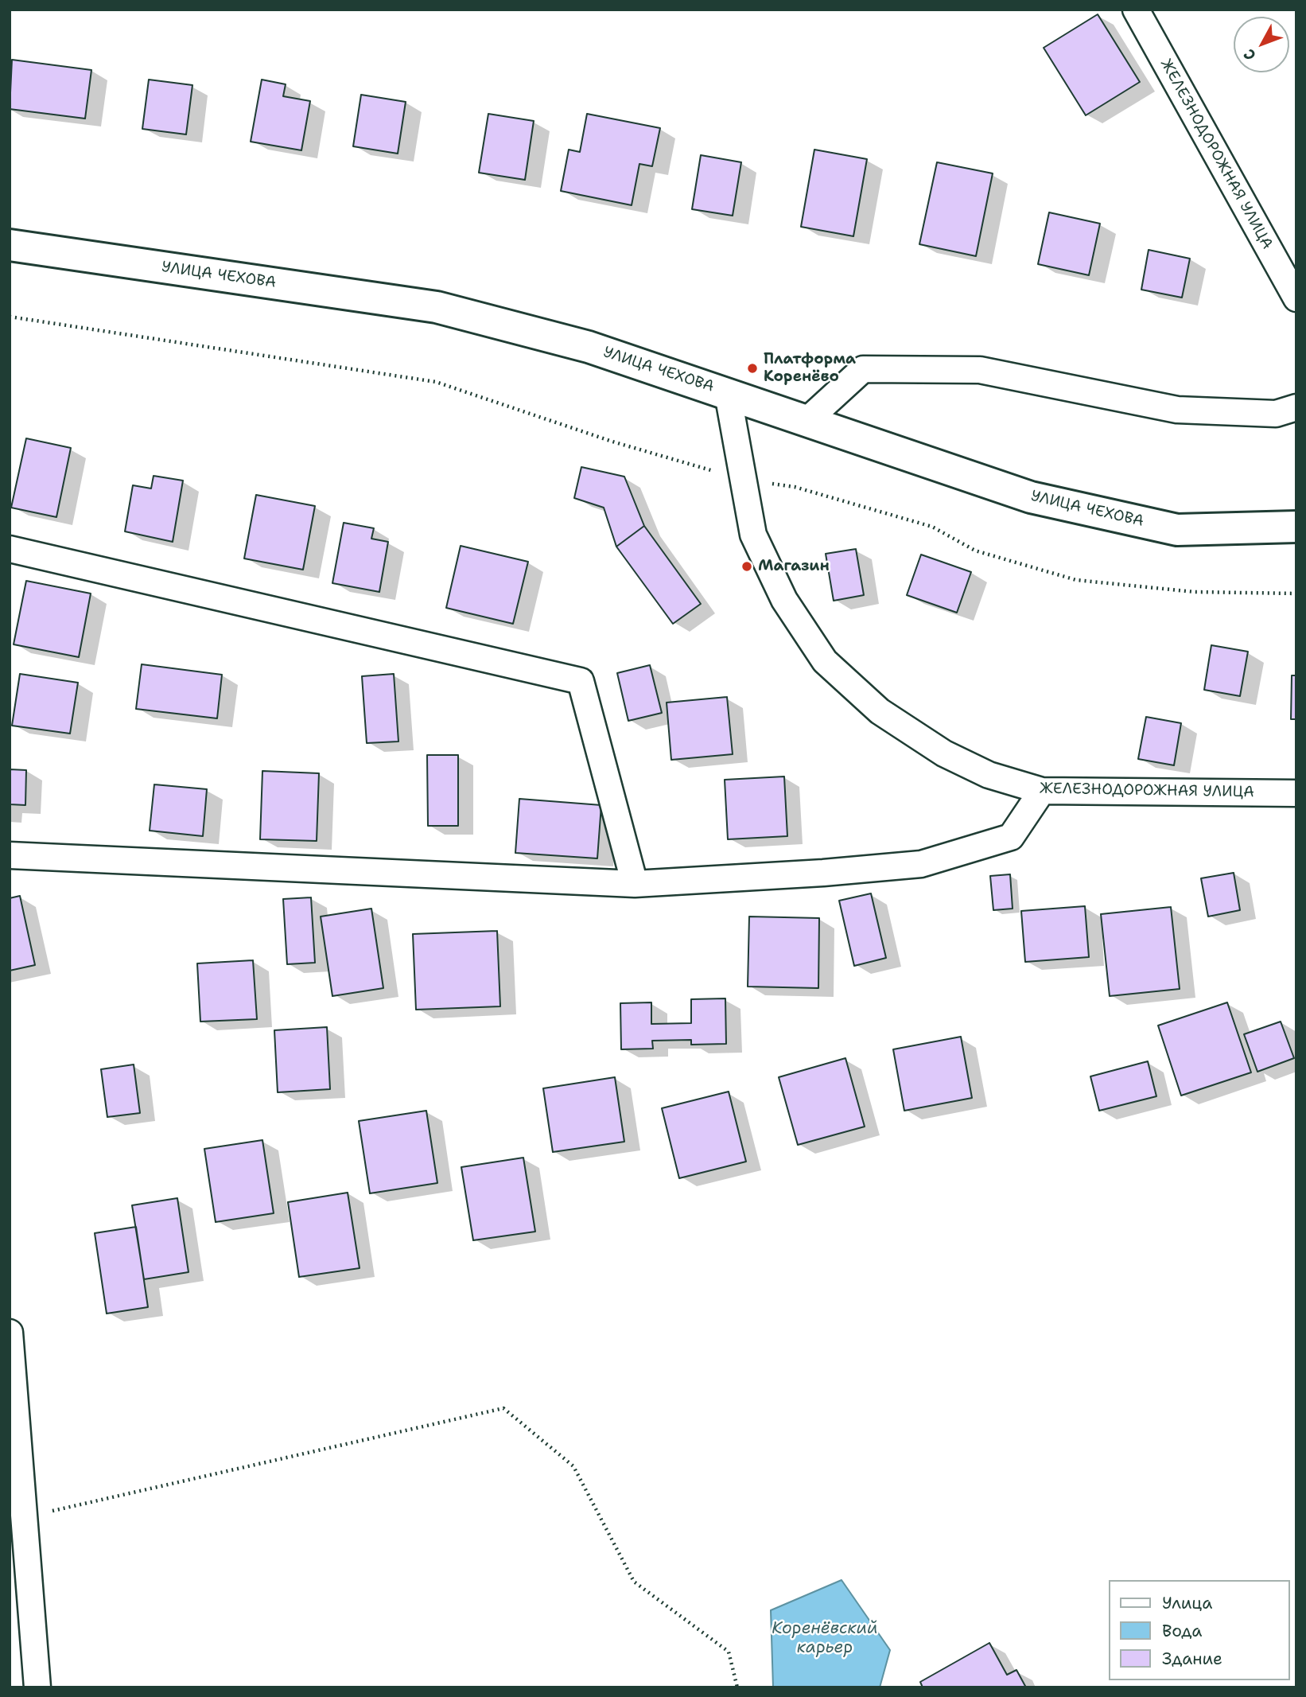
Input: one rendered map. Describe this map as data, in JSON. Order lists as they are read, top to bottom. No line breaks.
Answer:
{"streets":{"main road":["УЛИЦА ЧЕХОВА"],"street":["ЖЕЛЕЗНОДОРОЖНАЯ УЛИЦА"]},"crossings":[["ЖЕЛЕЗНОДОРОЖНАЯ УЛИЦА","УЛИЦА ЧЕХОВА"]],"water":["Коренёвский карьер"],"places":["Платформа Коренёво","Магазин"],"legend":["Улица","Вода","Здание"],"north":"bottom left"}
